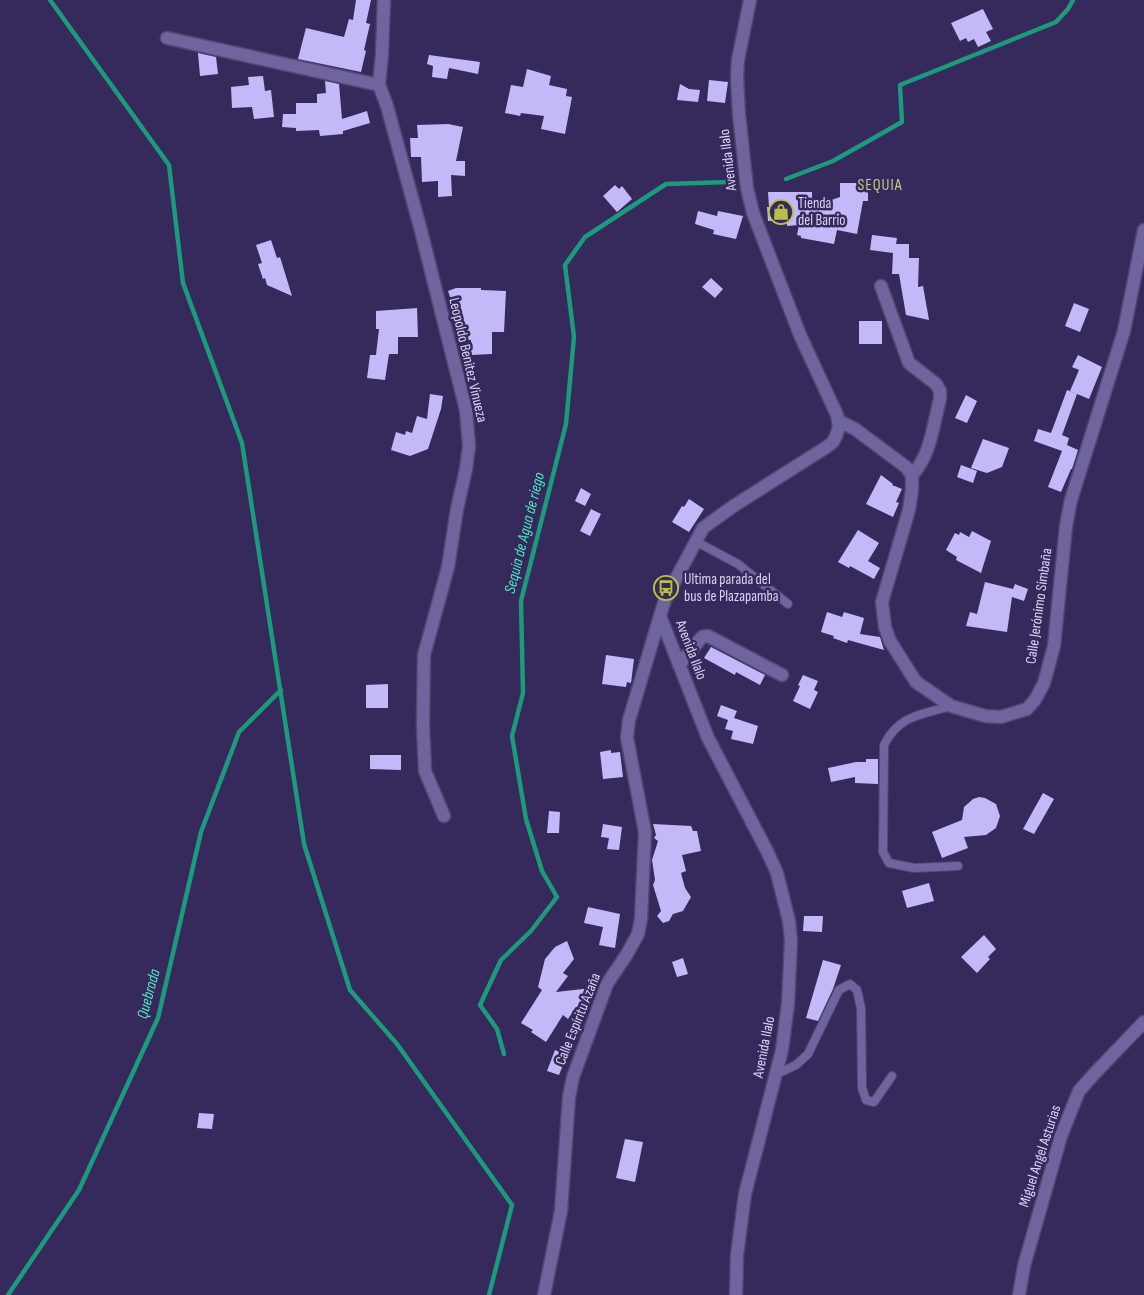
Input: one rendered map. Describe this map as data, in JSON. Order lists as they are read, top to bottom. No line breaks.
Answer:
{"streets":{"street":["Avenida Ilalo","Leopoldo Benitez Vinueza","Calle Jerónimo Simbaña","Calle Espíritu Azaña","Miguel Angel Asturias"]},"crossings":[["Avenida Ilalo","Calle Espíritu Azaña"]],"districts":["SEQUIA"],"water":["Sequia de Agua de riego","Quebrada"],"places":{"shop":["Tienda del Barrio"],"bus stop":["Ultima parada del bus de Plazapamba"]}}
